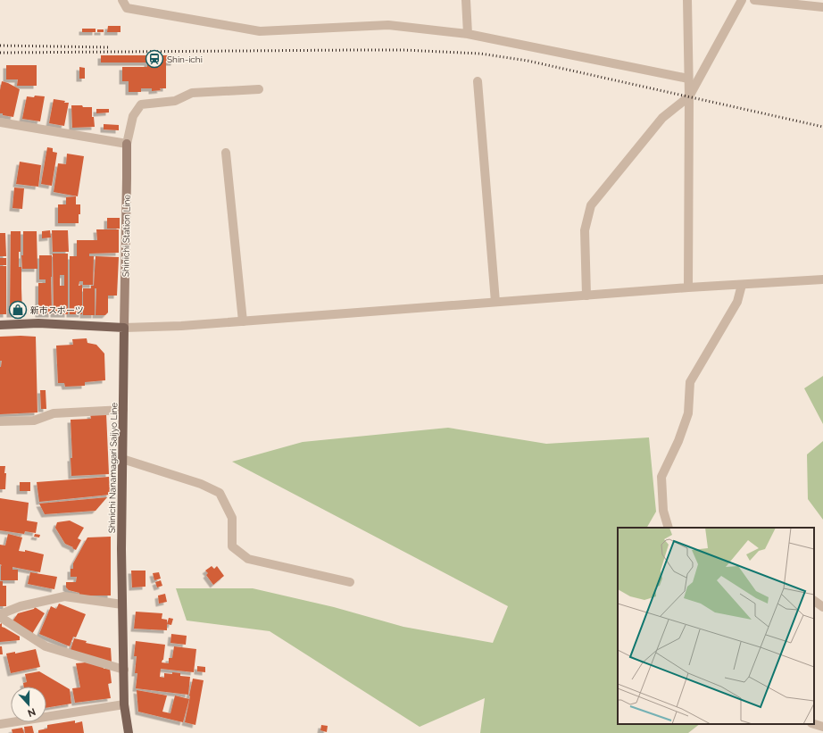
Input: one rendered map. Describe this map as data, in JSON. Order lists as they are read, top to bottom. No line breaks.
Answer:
{"streets":{"main road":["Shinichi Station Line","Shinichi Nanamagari Saijyo Line"]},"crossings":[["Shinichi Station Line","Shinichi Nanamagari Saijyo Line"]],"places":{"station":["Shin-ichi"],"shop":["新市スポーツ"]},"north":"bottom"}
